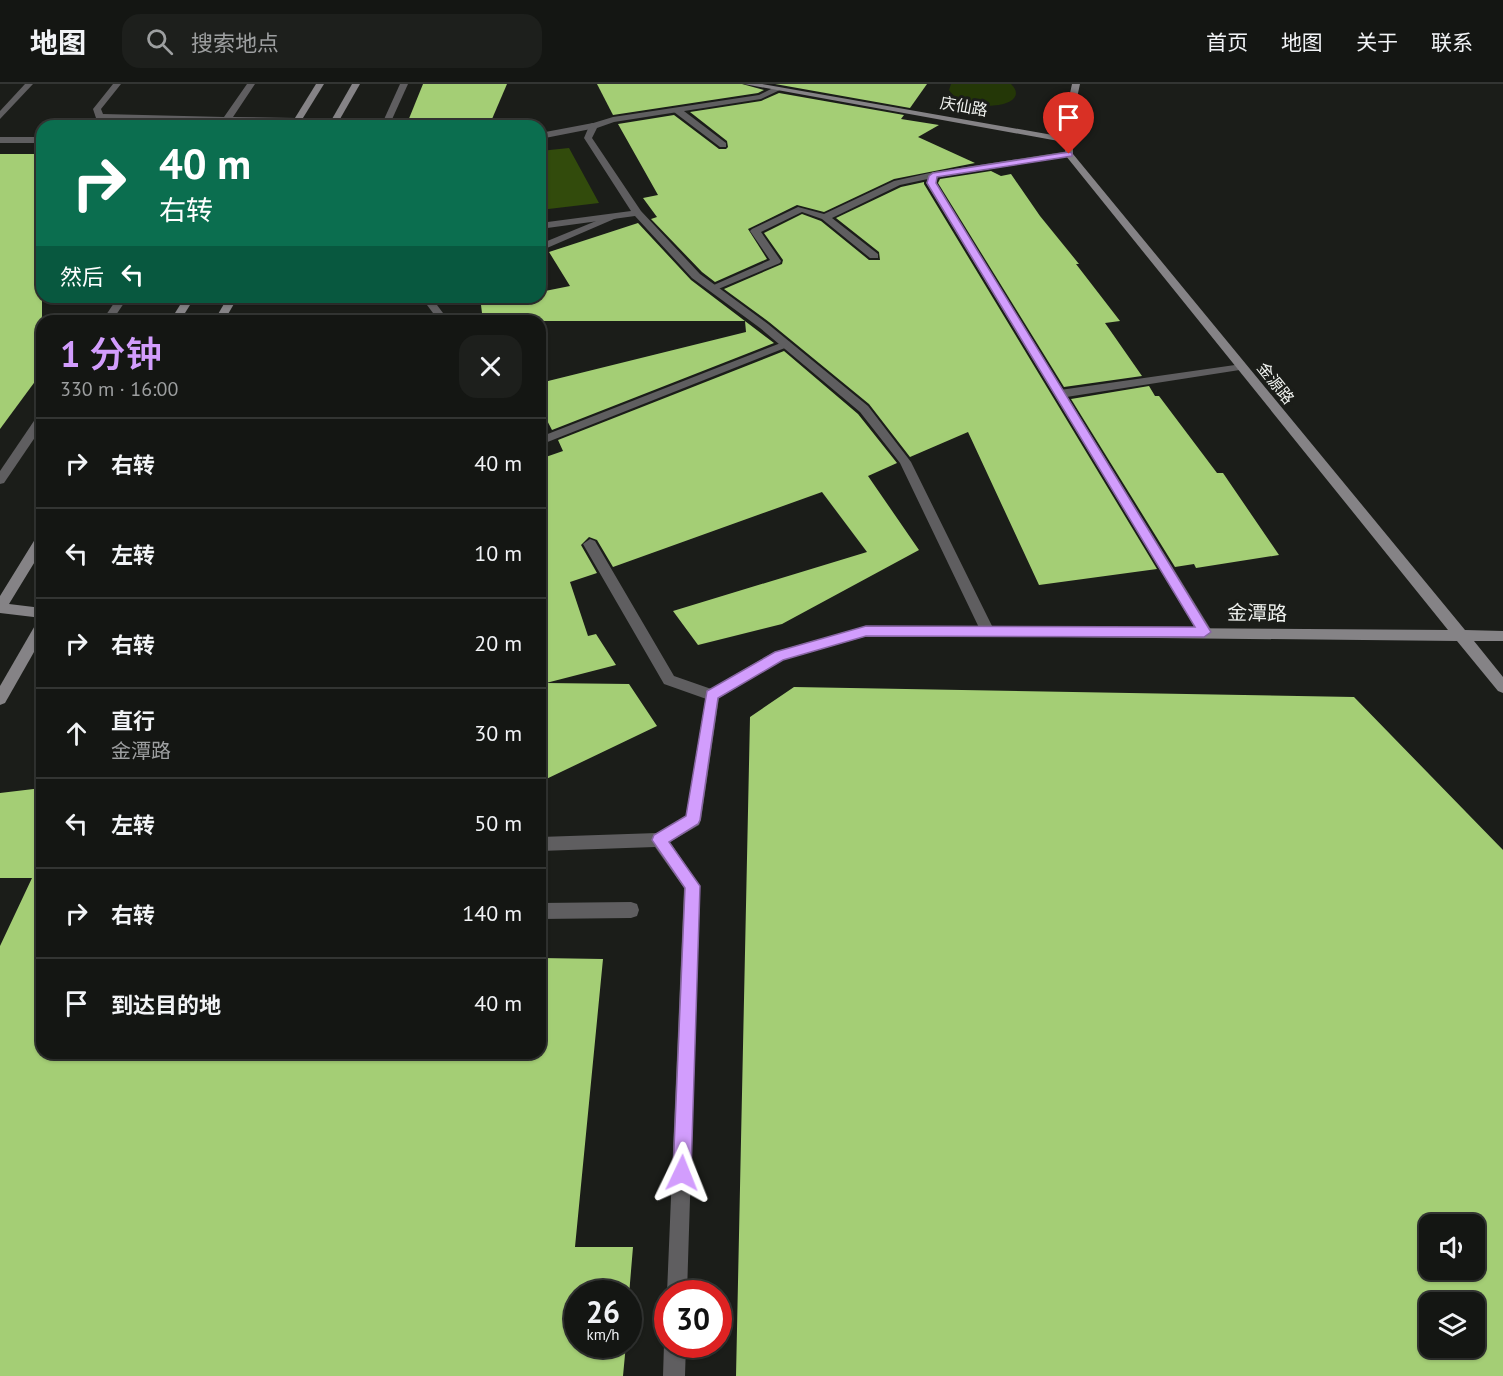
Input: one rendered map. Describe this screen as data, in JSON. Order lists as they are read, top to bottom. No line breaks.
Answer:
{"streets":{"street":["庆仙路","金源路","金潭路"]},"crossings":[["金源路","金潭路"]],"page":{"header":"地图","search":"搜索地点","nav":["首页","地图","关于","联系"],"turn":["40 m","右转"],"then":"然后","heading":["1 分钟","330 m · 16:00"],"list":[{"name":"右转","value":"40 m"},{"name":"左转","value":"10 m"},{"name":"右转","value":"20 m"},{"name":"直行","note":"金潭路","value":"30 m"},{"name":"左转","value":"50 m"},{"name":"右转","value":"140 m"},{"name":"到达目的地","value":"40 m"}],"speed":"26 km/h","limit":"30"}}
